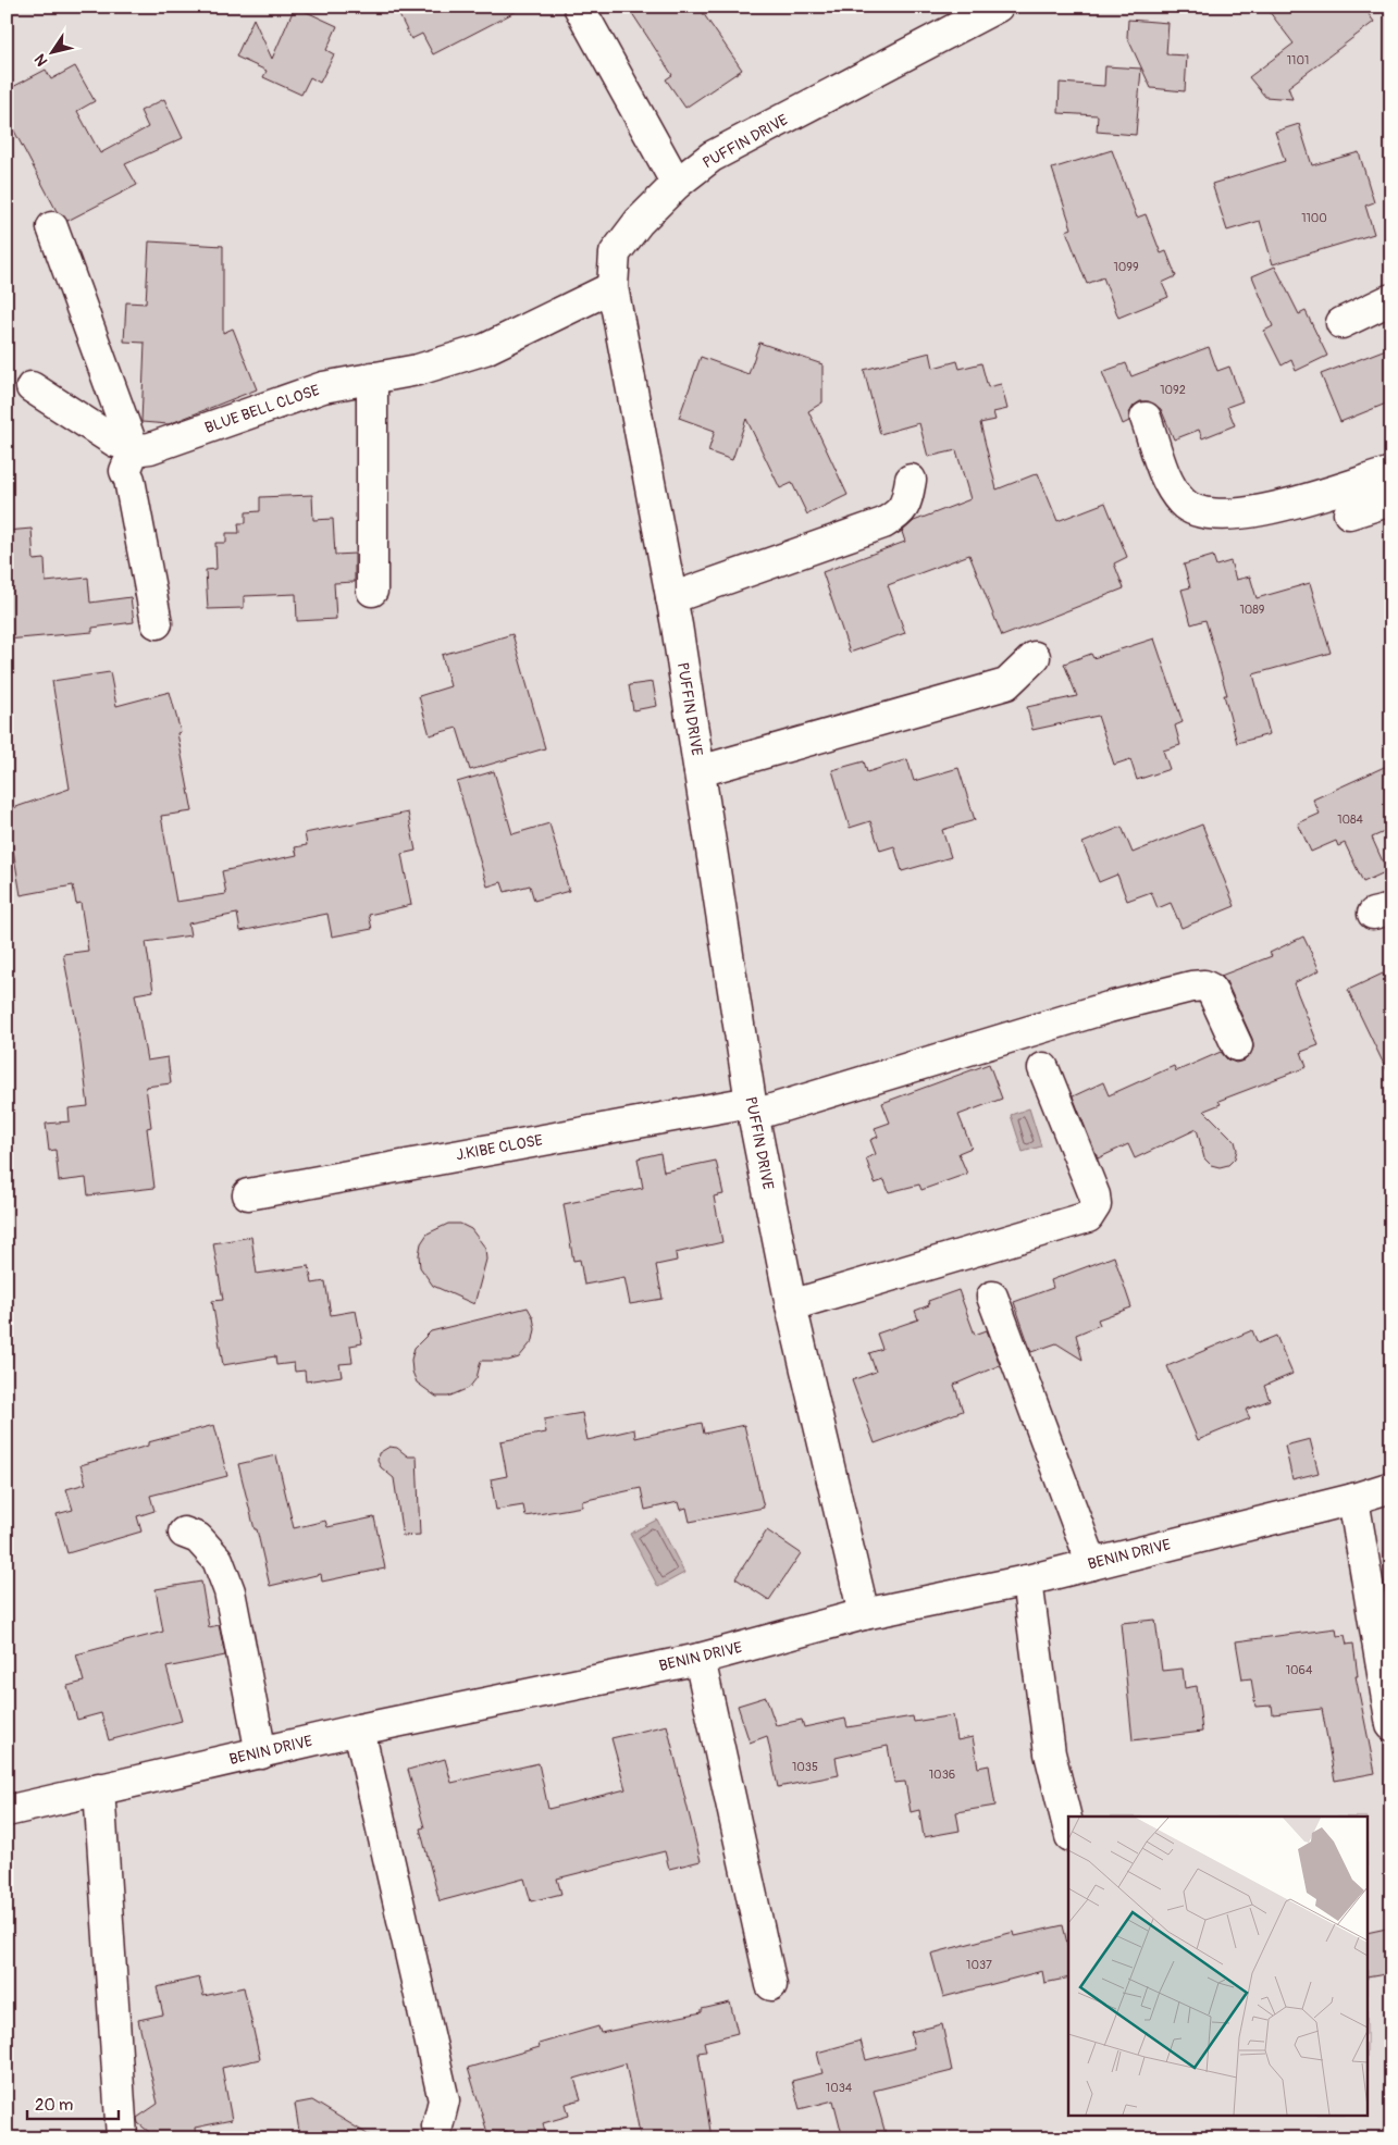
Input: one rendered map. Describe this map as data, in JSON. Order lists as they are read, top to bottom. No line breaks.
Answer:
{"streets":{"street":["PUFFIN DRIVE","BLUE BELL CLOSE","J.KIBE CLOSE","BENIN DRIVE"]},"crossings":[["PUFFIN DRIVE","BLUE BELL CLOSE"],["PUFFIN DRIVE","J.KIBE CLOSE"],["PUFFIN DRIVE","BENIN DRIVE"]],"house_numbers":["1101","1100","1099","1092","1089","1084","1064","1035","1036","1037","1034"],"scale_bar":"20 m","north":"bottom left"}
